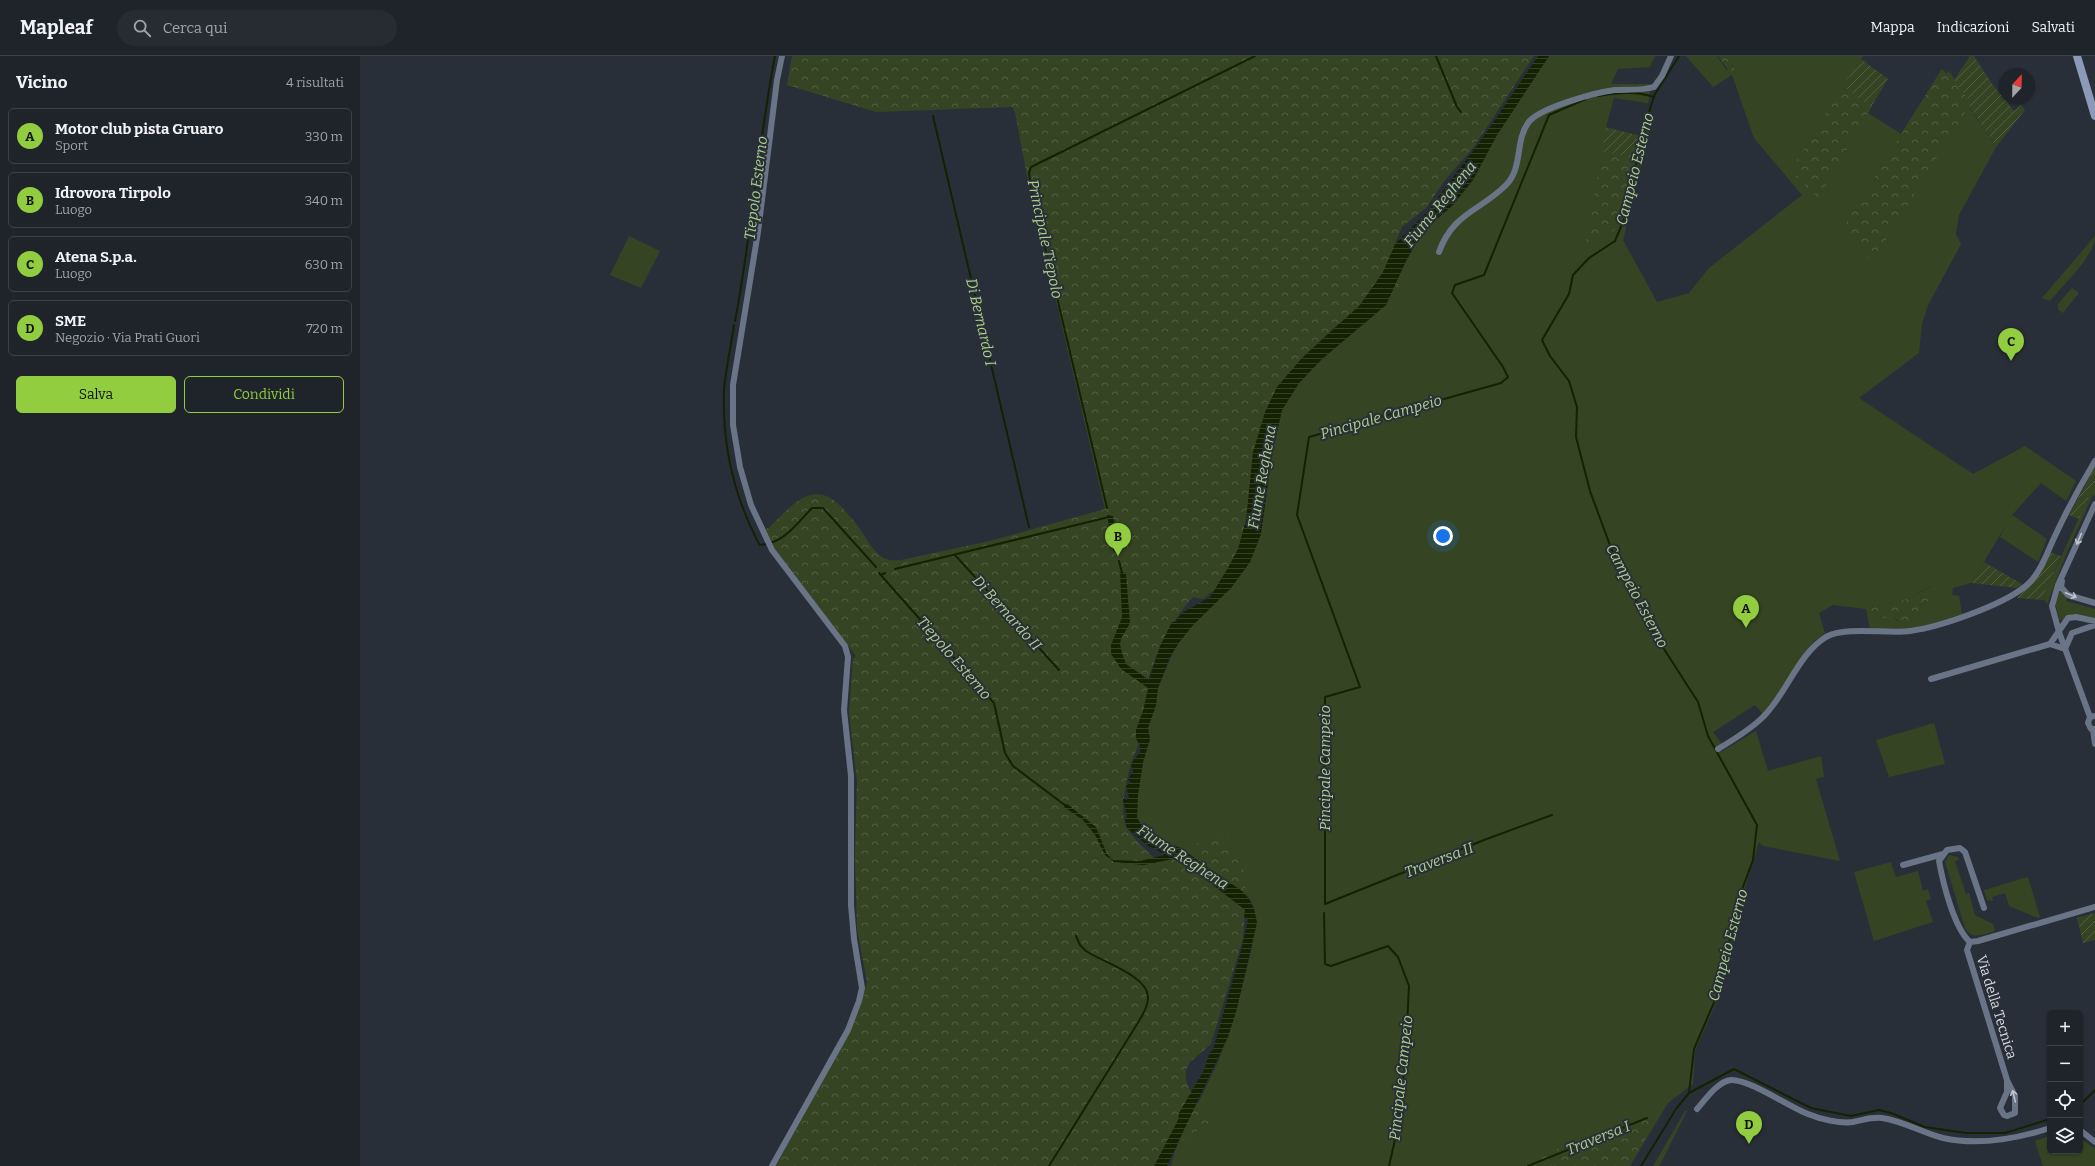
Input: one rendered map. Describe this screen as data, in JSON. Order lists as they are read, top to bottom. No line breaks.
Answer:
{"streets":{"street":["Via della Tecnica"]},"water":["Campeio Esterno","Tiepolo Esterno","Fiume Reghena","Principale Tiepolo","Di Bernardo I","Pincipale Campeio","Di Bernardo II","Traversa II","Traversa I"],"north":"top","page":{"header":"Mapleaf","search":"Cerca qui","nav":["Mappa","Indicazioni","Salvati"],"heading":["Vicino","4 risultati"],"list":[{"mark":"A","name":"Motor club pista Gruaro","note":"Sport","value":"330 m"},{"mark":"B","name":"Idrovora Tirpolo","note":"Luogo","value":"340 m"},{"mark":"C","name":"Atena S.p.a.","note":"Luogo","value":"630 m"},{"mark":"D","name":"SME","note":"Negozio · Via Prati Guori","value":"720 m"}],"pins":["C","B","A","D"],"buttons":["Salva","Condividi"],"map_buttons":["+","−"]}}
